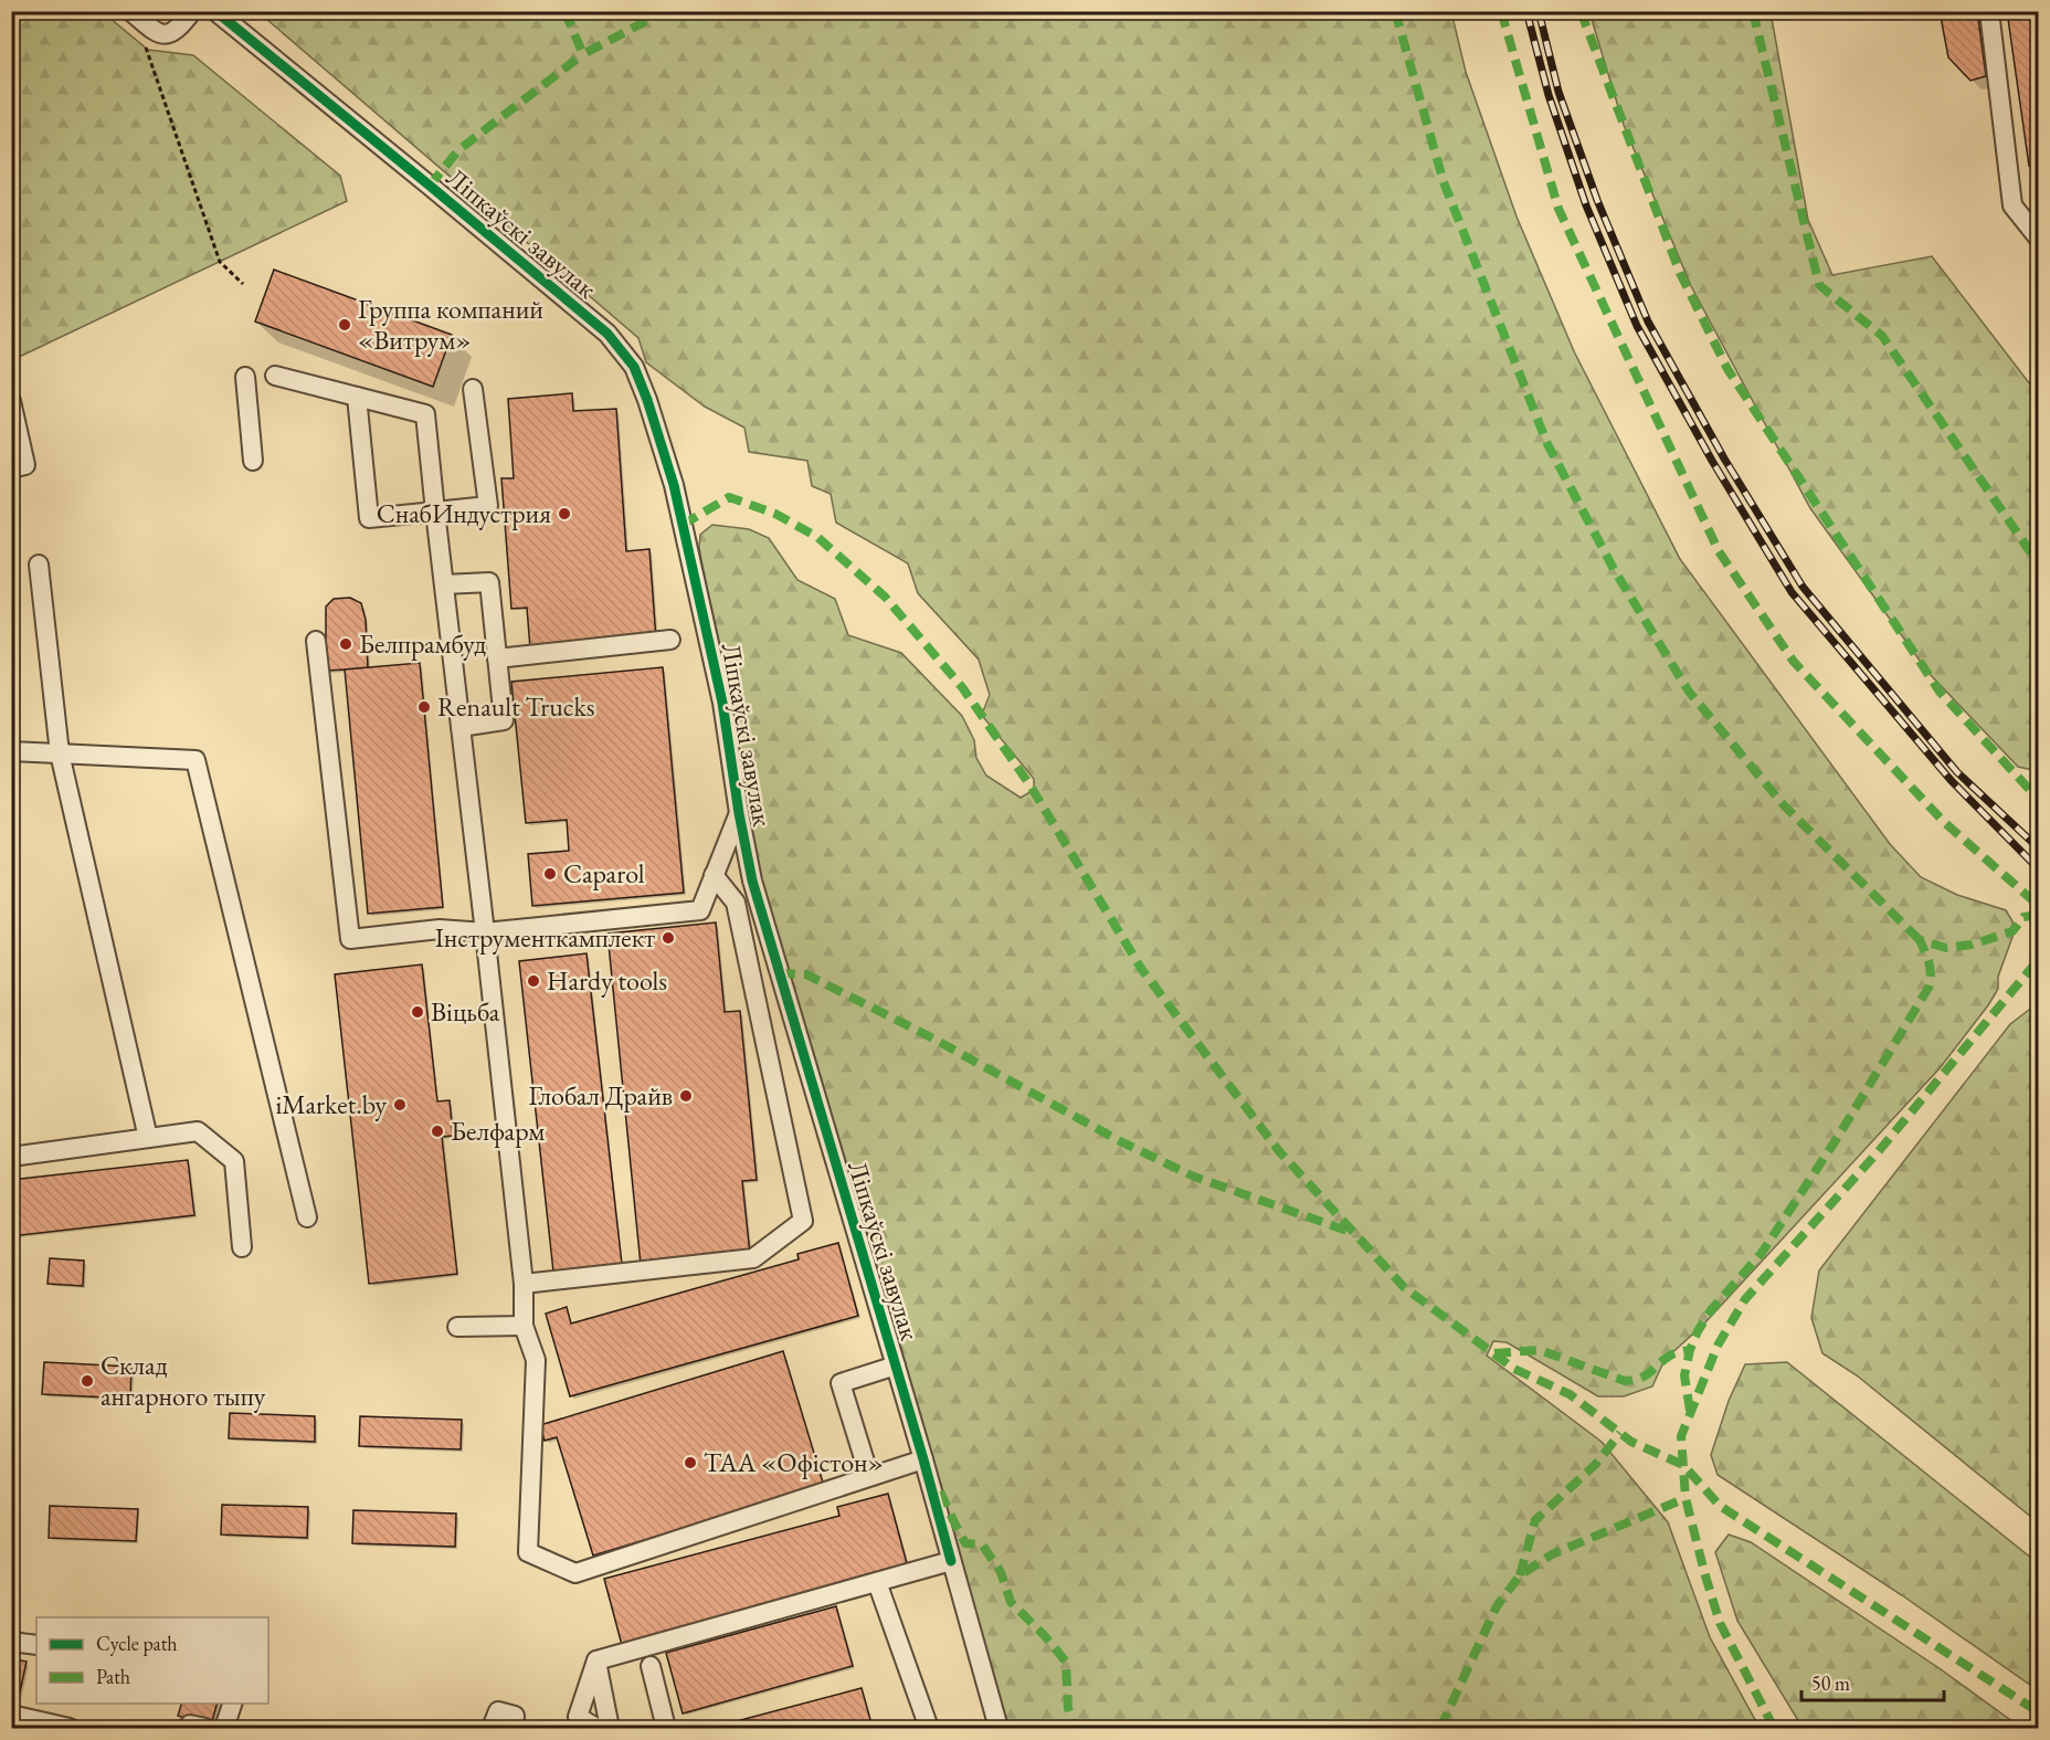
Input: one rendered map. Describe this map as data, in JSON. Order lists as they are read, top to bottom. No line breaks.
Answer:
{"streets":{"street":["Ліпкаўскі завулак"]},"places":["Группа компаний «Витрум»","СнабИндустрия","Белпрамбуд","Renault Trucks","Caparol","Інструменткамплект","Hardy tools","Віцьба","Глобал Драйв","iMarket.by","Белфарм","Склад ангарного тыпу","ТАА «Офістон»"],"legend":["Cycle path","Path"],"scale_bar":"50 m"}
